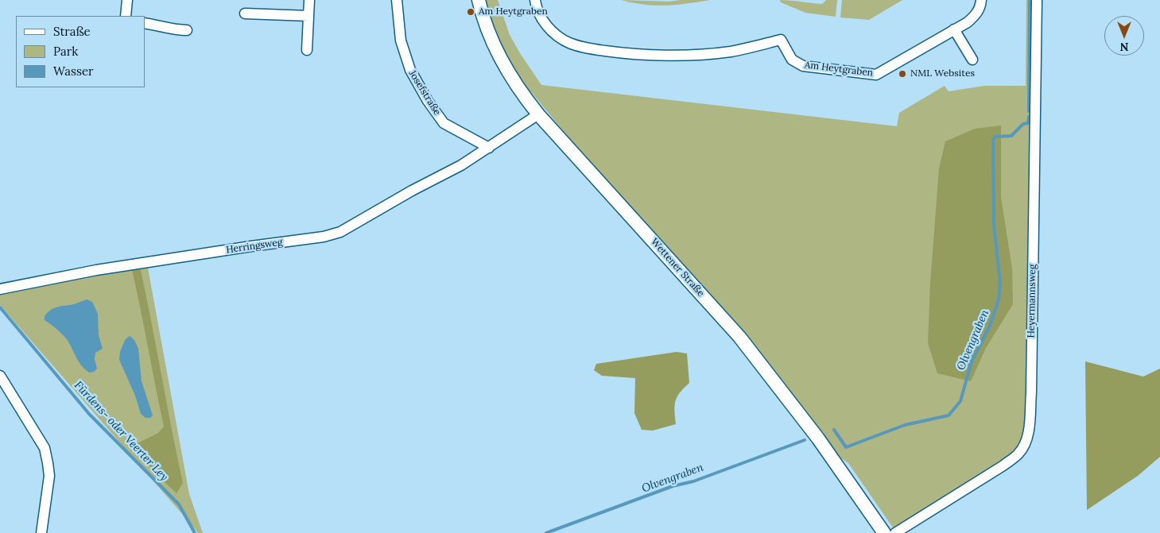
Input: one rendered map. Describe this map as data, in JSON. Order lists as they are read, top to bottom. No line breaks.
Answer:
{"streets":{"street":["Am Heytgraben","Josefstraße","Herringsweg","Wettener Straße","Heyermannsweg"]},"crossings":[["Josefstraße","Herringsweg"]],"water":["Olvengraben","Fürdens- oder Veerter Ley"],"places":["Am Heytgraben","NML Websites"],"legend":["Straße","Park","Wasser"],"north":"bottom"}
